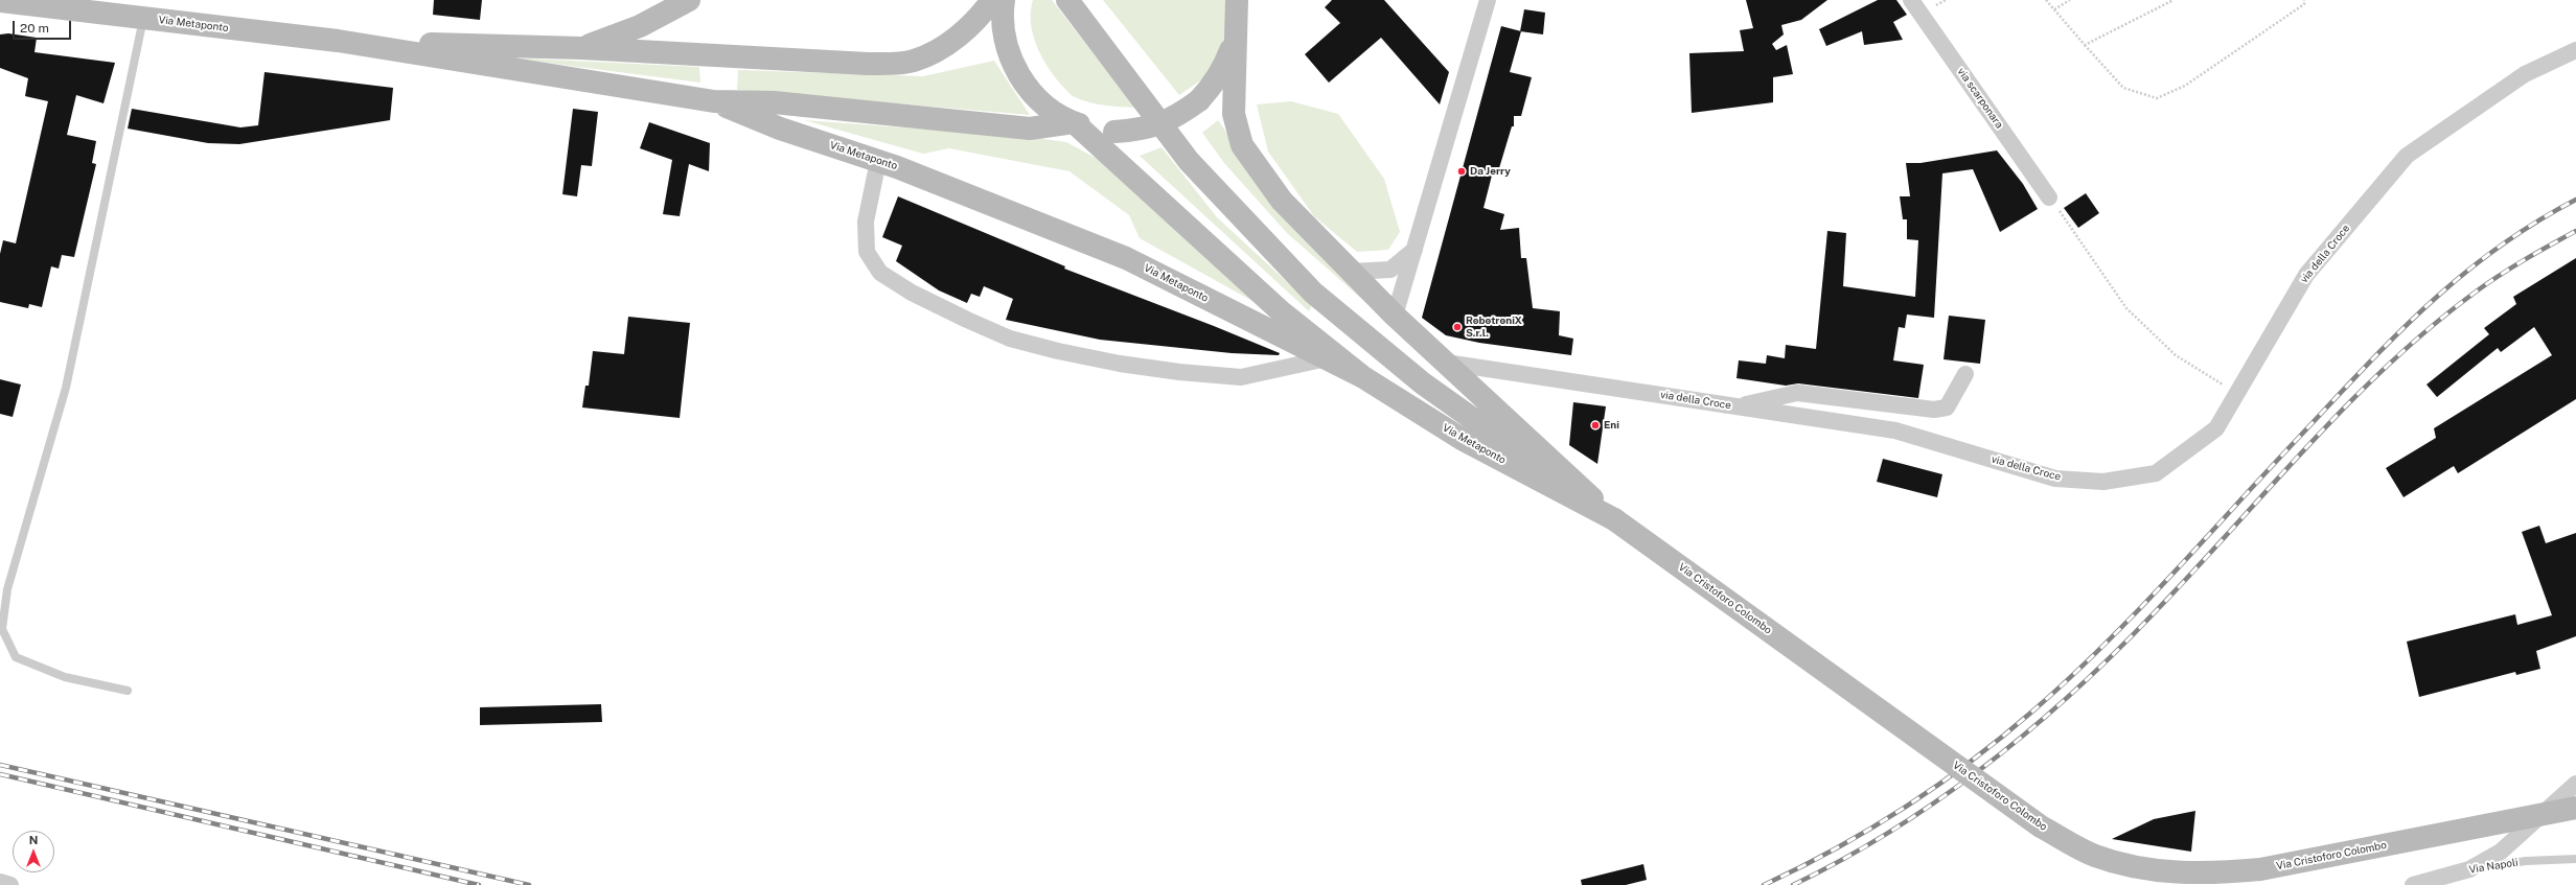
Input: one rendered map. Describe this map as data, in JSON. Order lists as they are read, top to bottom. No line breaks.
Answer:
{"streets":{"main road":["Via Metaponto","Via Cristoforo Colombo"],"street":["via scarponara","via della Croce","Via Napoli"]},"crossings":[["Via Metaponto","Via Cristoforo Colombo"]],"places":["Da Jerry","RobotroniX S.r.l.","Eni"],"scale_bar":"20 m","north":"top"}
